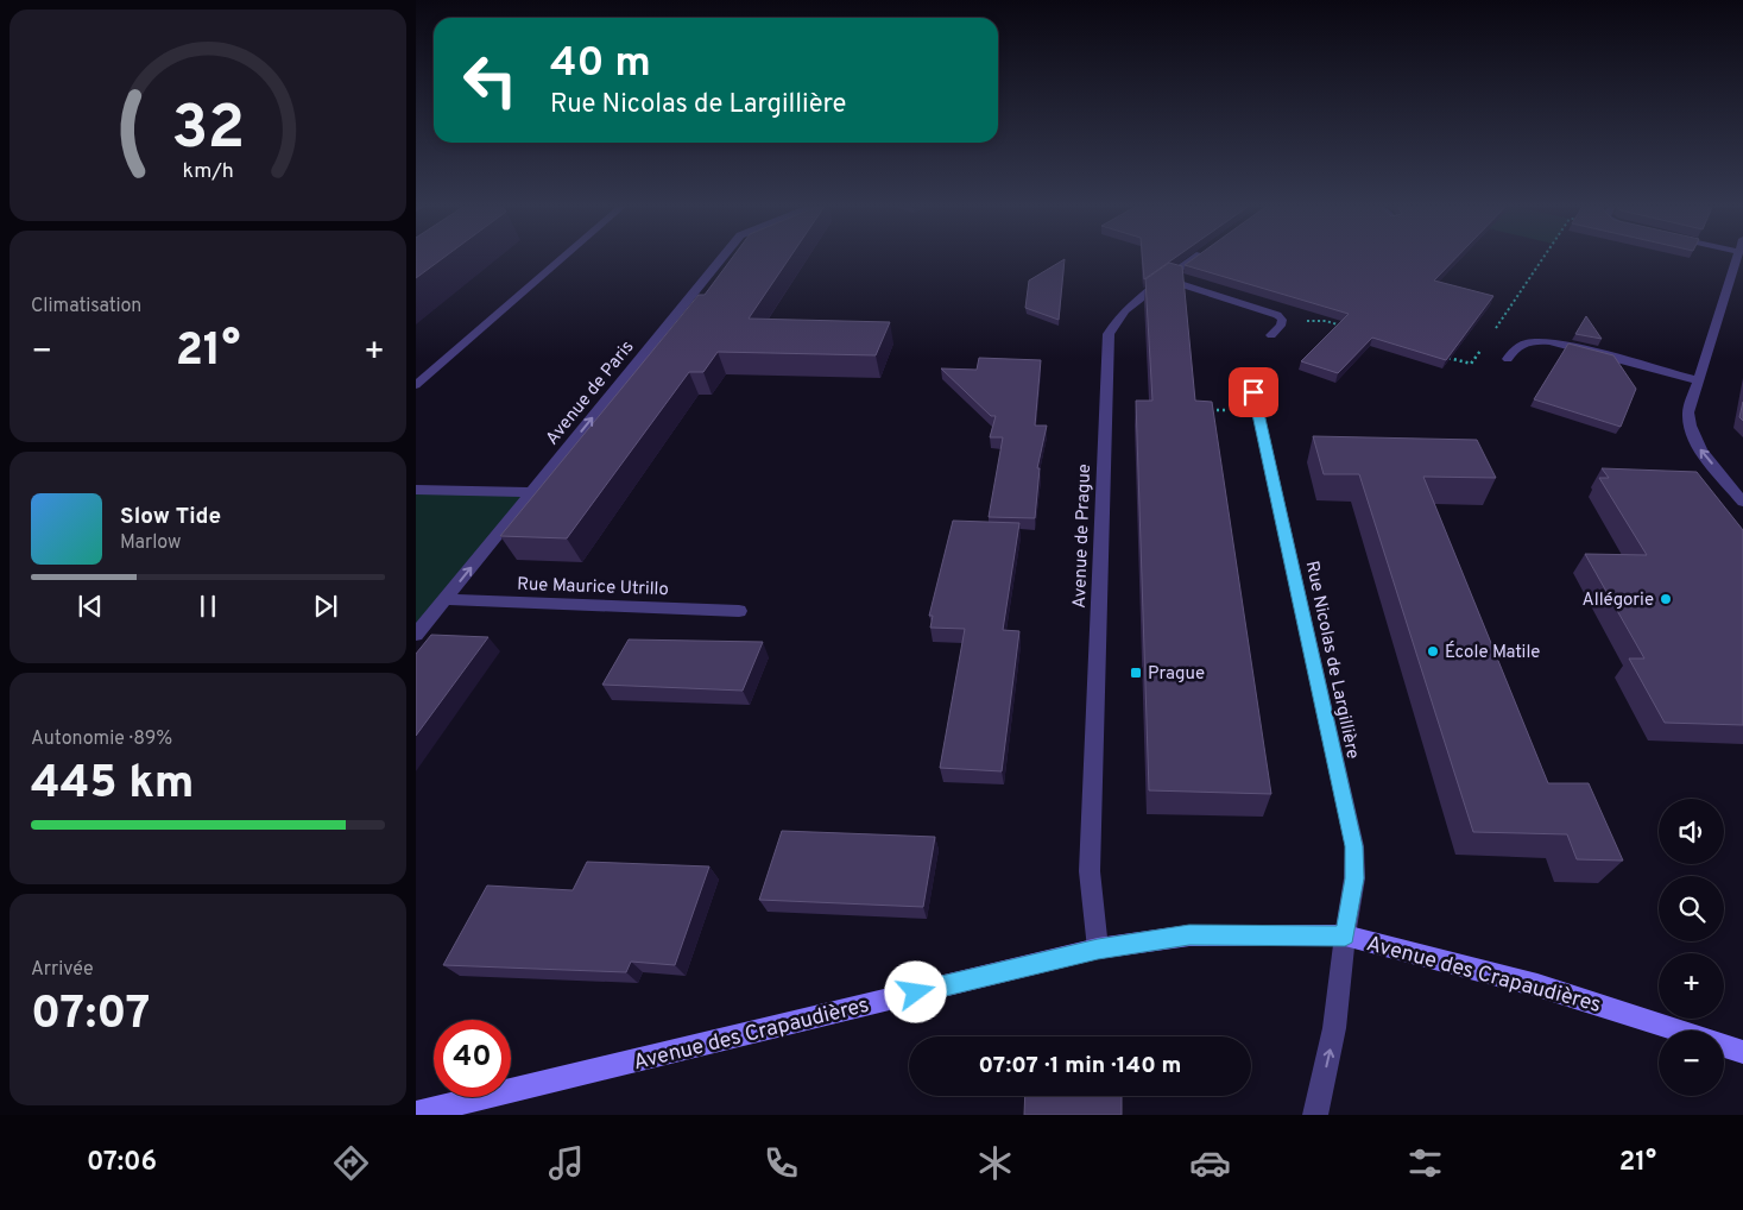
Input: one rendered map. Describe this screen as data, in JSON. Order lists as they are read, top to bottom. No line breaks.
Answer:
{"streets":{"street":["Avenue de Paris","Avenue de Prague","Rue Maurice Utrillo","Rue Nicolas de Largillière","Avenue des Crapaudières"]},"crossings":[["Avenue de Paris","Rue Maurice Utrillo"],["Avenue de Prague","Avenue des Crapaudières"],["Rue Nicolas de Largillière","Avenue des Crapaudières"]],"one_way":["Avenue de Paris"],"places":{"other":["Allégorie","École Matile"],"transit":["Prague"]},"page":{"turn":["40 m","Rue Nicolas de Largillière"],"tile":["Climatisation",["Autonomie · 89%","445 km"],["Arrivée","07:07"]],"heat":["−","21°","+"],"song":["Slow Tide","Marlow"],"map_buttons":["+","−"],"limit":"40","trip":"07:07 · 1 min · 140 m","tabs":["07:06","21°"],"gauge":["32","km/h"]}}
